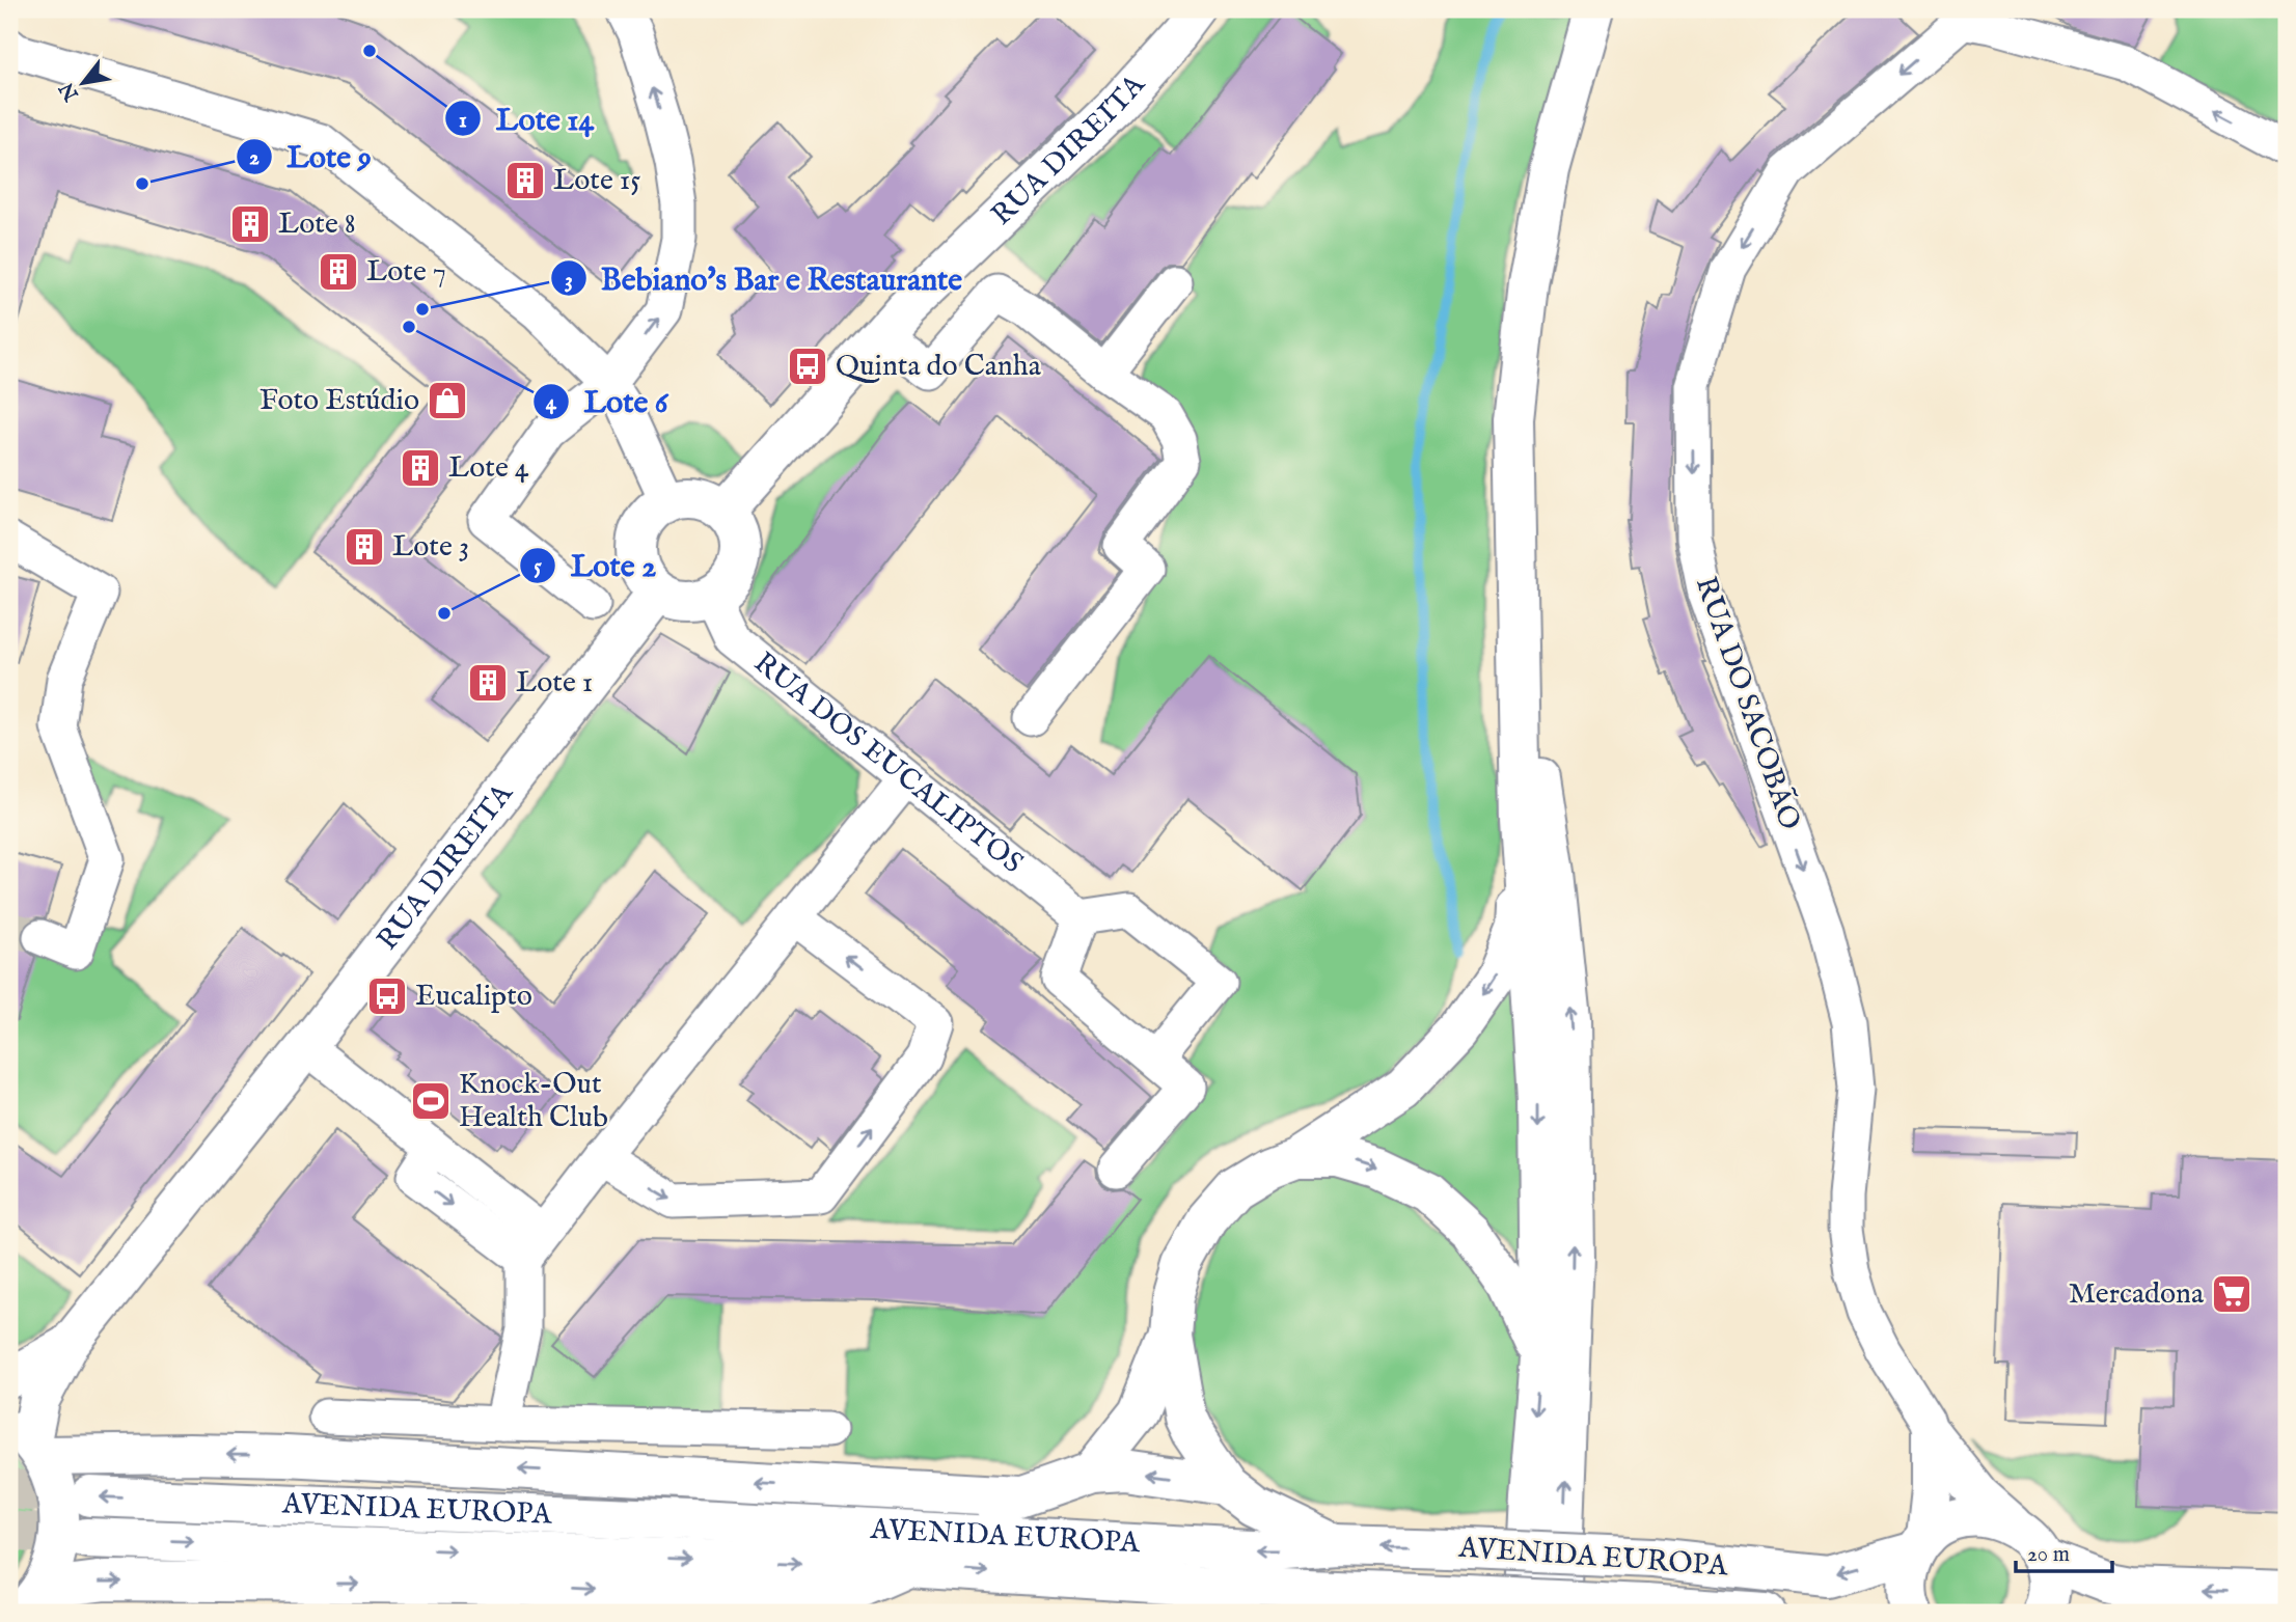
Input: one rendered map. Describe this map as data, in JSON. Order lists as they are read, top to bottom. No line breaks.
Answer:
{"streets":{"main road":["RUA DIREITA","AVENIDA EUROPA"],"street":["RUA DO SACOBÃO","RUA DOS EUCALIPTOS"]},"crossings":[["RUA DIREITA","RUA DOS EUCALIPTOS"]],"one_way":["RUA DO SACOBÃO"],"places":{"other":["Lote 14","Lote 9","Bebiano's Bar e Restaurante","Lote 6","Lote 2"],"building":["Lote 15","Lote 8","Lote 7","Lote 4","Lote 3","Lote 1"],"bus stop":["Quinta do Canha","Eucalipto"],"shop":["Foto Estúdio"],"sports":["Knock-Out Health Club"],"supermarket":["Mercadona"]},"scale_bar":"20 m","north":"bottom left"}
